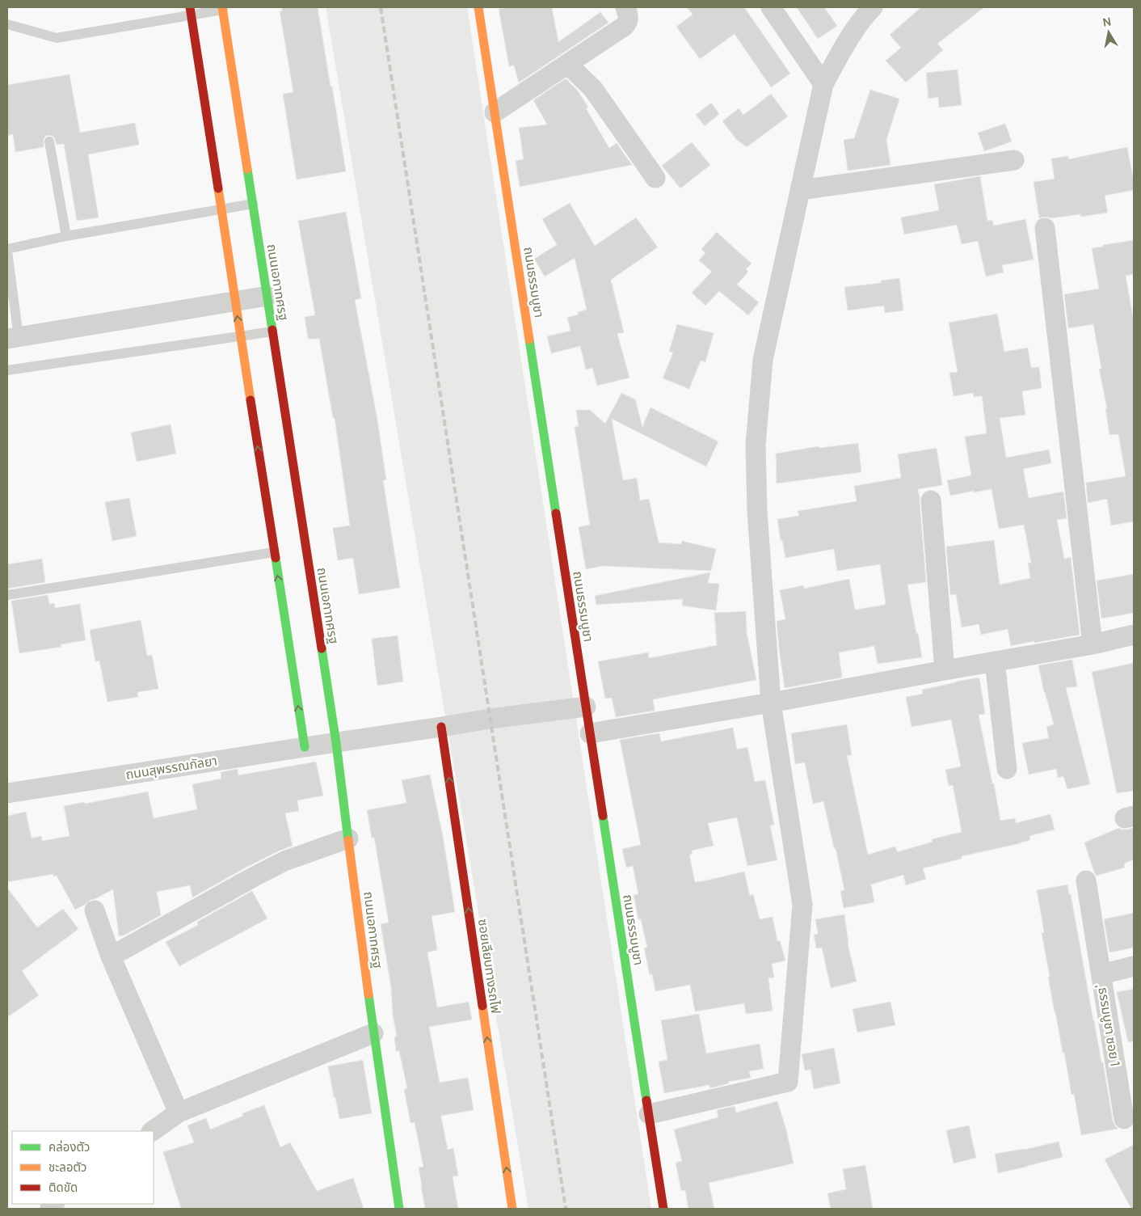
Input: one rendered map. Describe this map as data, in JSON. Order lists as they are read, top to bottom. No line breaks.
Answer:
{"streets":{"main road":["ถนนเอกาทศรฐ","ถนนธรรมบูชา","ซอยเลียบทางรถไฟ"],"street":["ถนนสุพรรณกัลยา","ุธรรมบูชา ซอย 1"]},"crossings":[["ถนนเอกาทศรฐ","ถนนสุพรรณกัลยา"],["ถนนธรรมบูชา","ถนนสุพรรณกัลยา"],["ถนนสุพรรณกัลยา","ซอยเลียบทางรถไฟ"]],"one_way":["ซอยเลียบทางรถไฟ"],"legend":["คล่องตัว","ชะลอตัว","ติดขัด"],"north":"top"}
